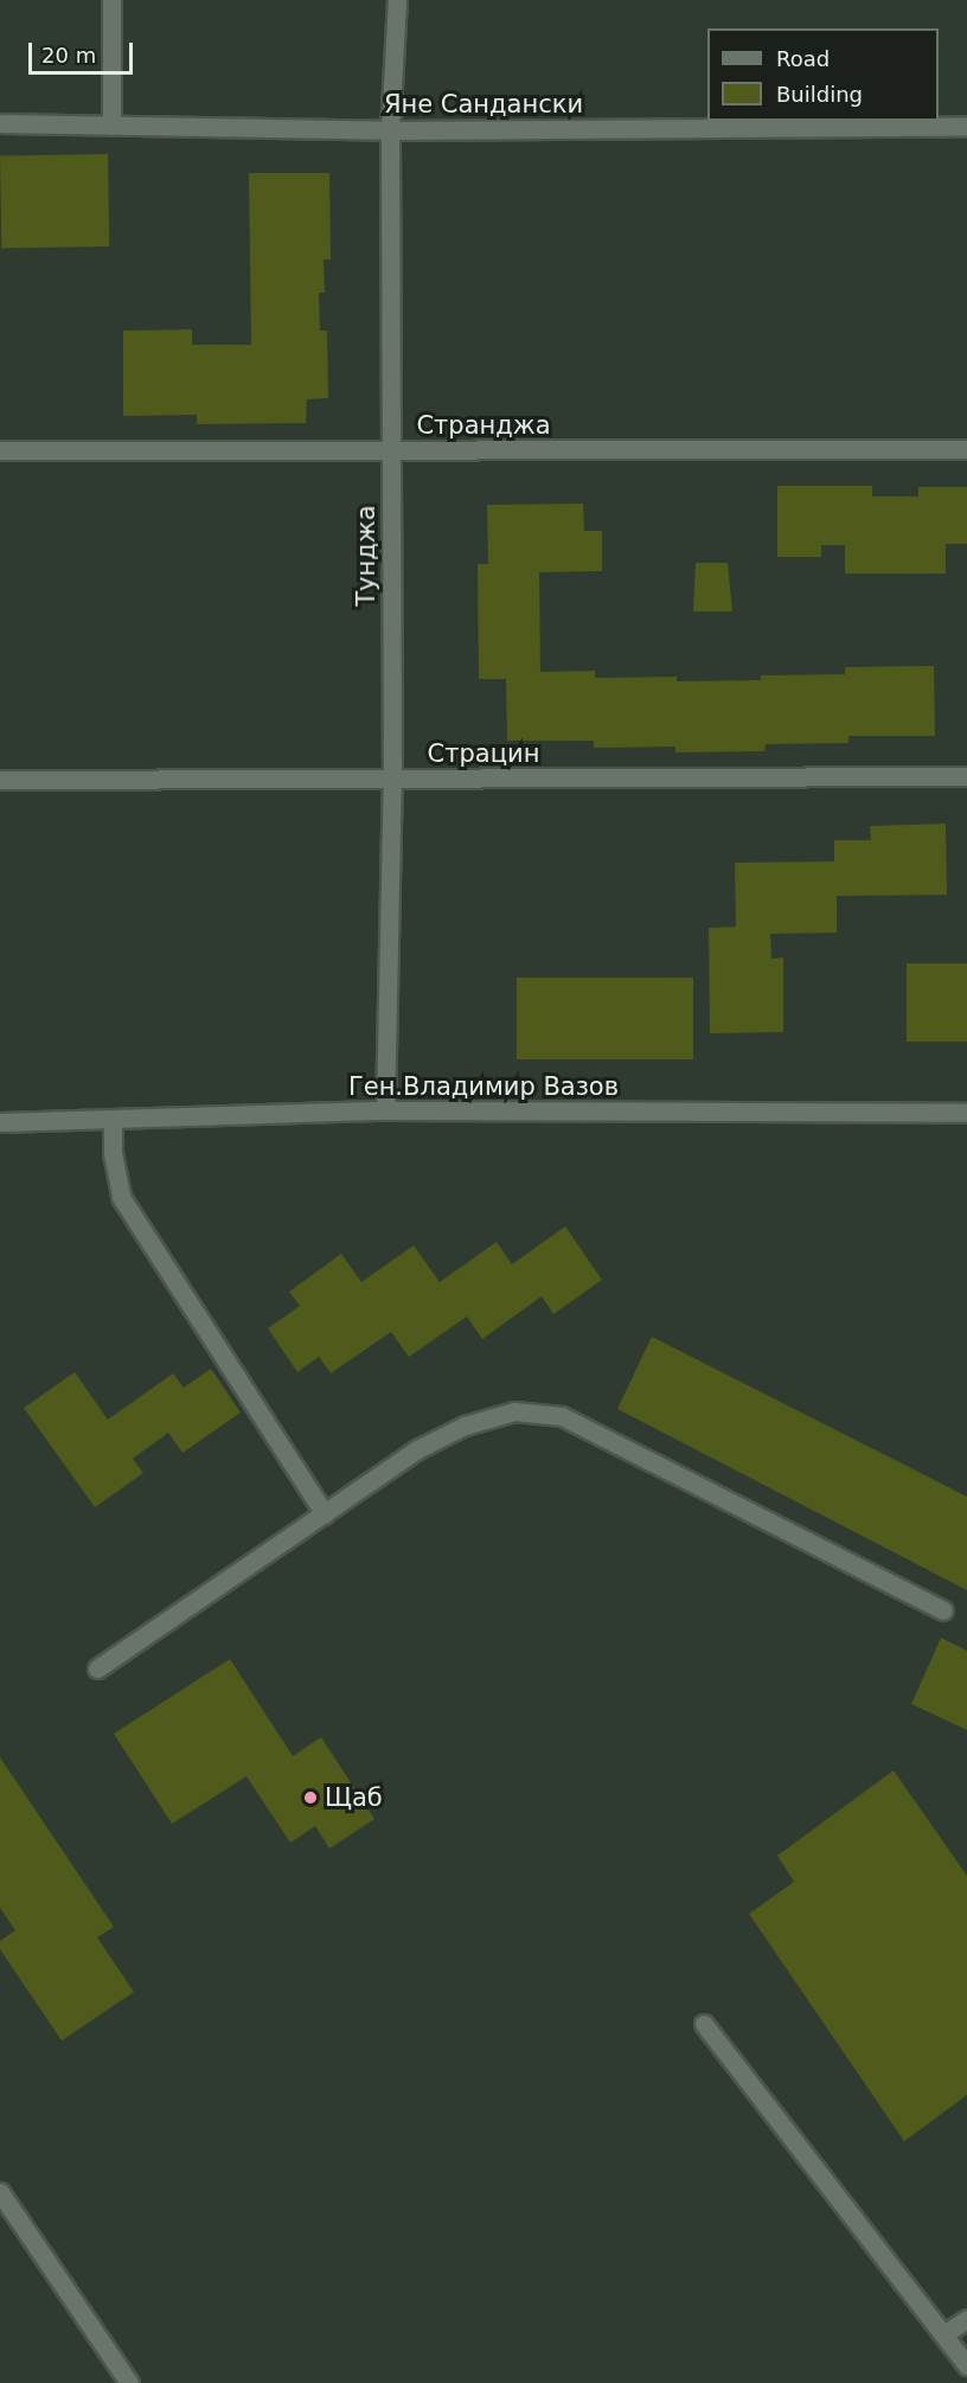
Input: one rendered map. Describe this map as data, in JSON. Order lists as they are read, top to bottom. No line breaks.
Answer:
{"streets":{"street":["Яне Сандански","Странджа","Тунджа","Страцин","Ген.Владимир Вазов"]},"crossings":[["Яне Сандански","Тунджа"],["Странджа","Тунджа"],["Тунджа","Страцин"],["Тунджа","Ген.Владимир Вазов"]],"places":["Щаб"],"legend":["Road","Building"],"scale_bar":"20 m"}
